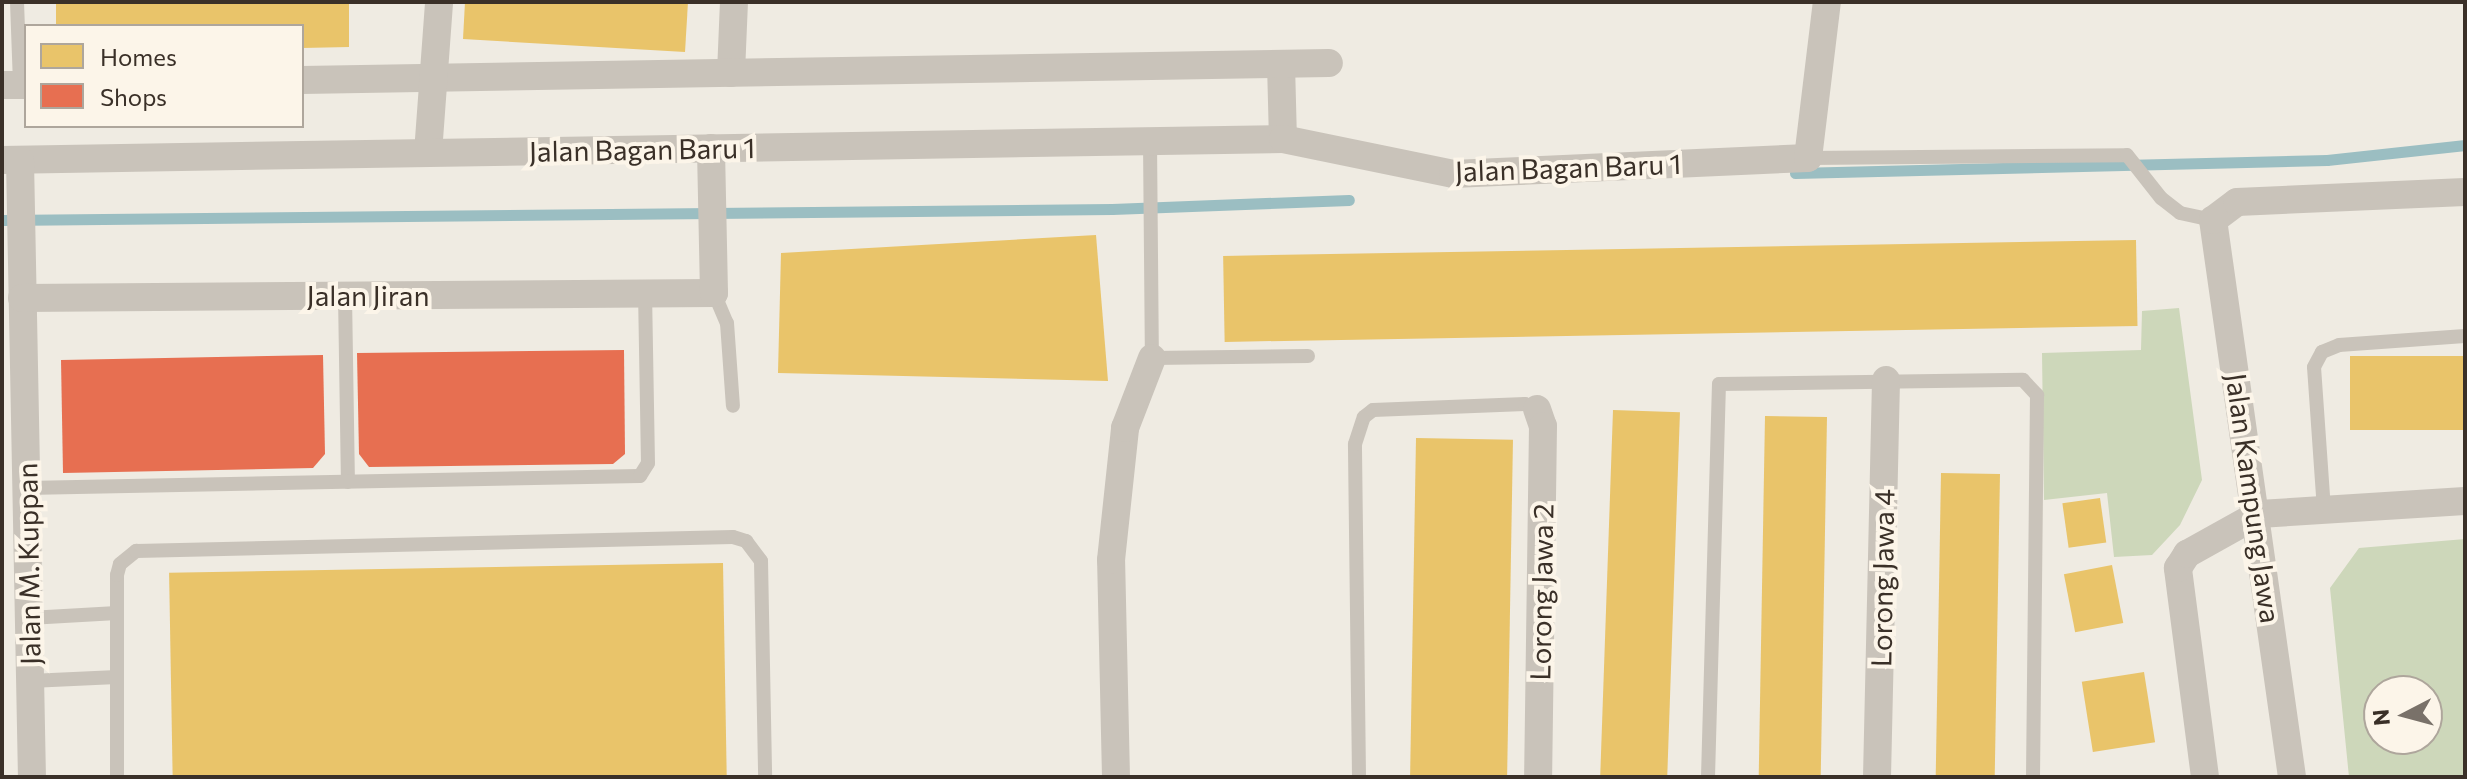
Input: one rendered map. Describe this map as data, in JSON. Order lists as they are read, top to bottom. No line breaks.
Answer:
{"streets":{"street":["Jalan Bagan Baru 1","Jalan Jiran","Jalan Kampung Jawa","Jalan M. Kuppan","Lorong Jawa 4","Lorong Jawa 2"]},"crossings":[["Jalan Bagan Baru 1","Jalan M. Kuppan"],["Jalan Jiran","Jalan M. Kuppan"]],"legend":["Homes","Shops"],"north":"left"}
